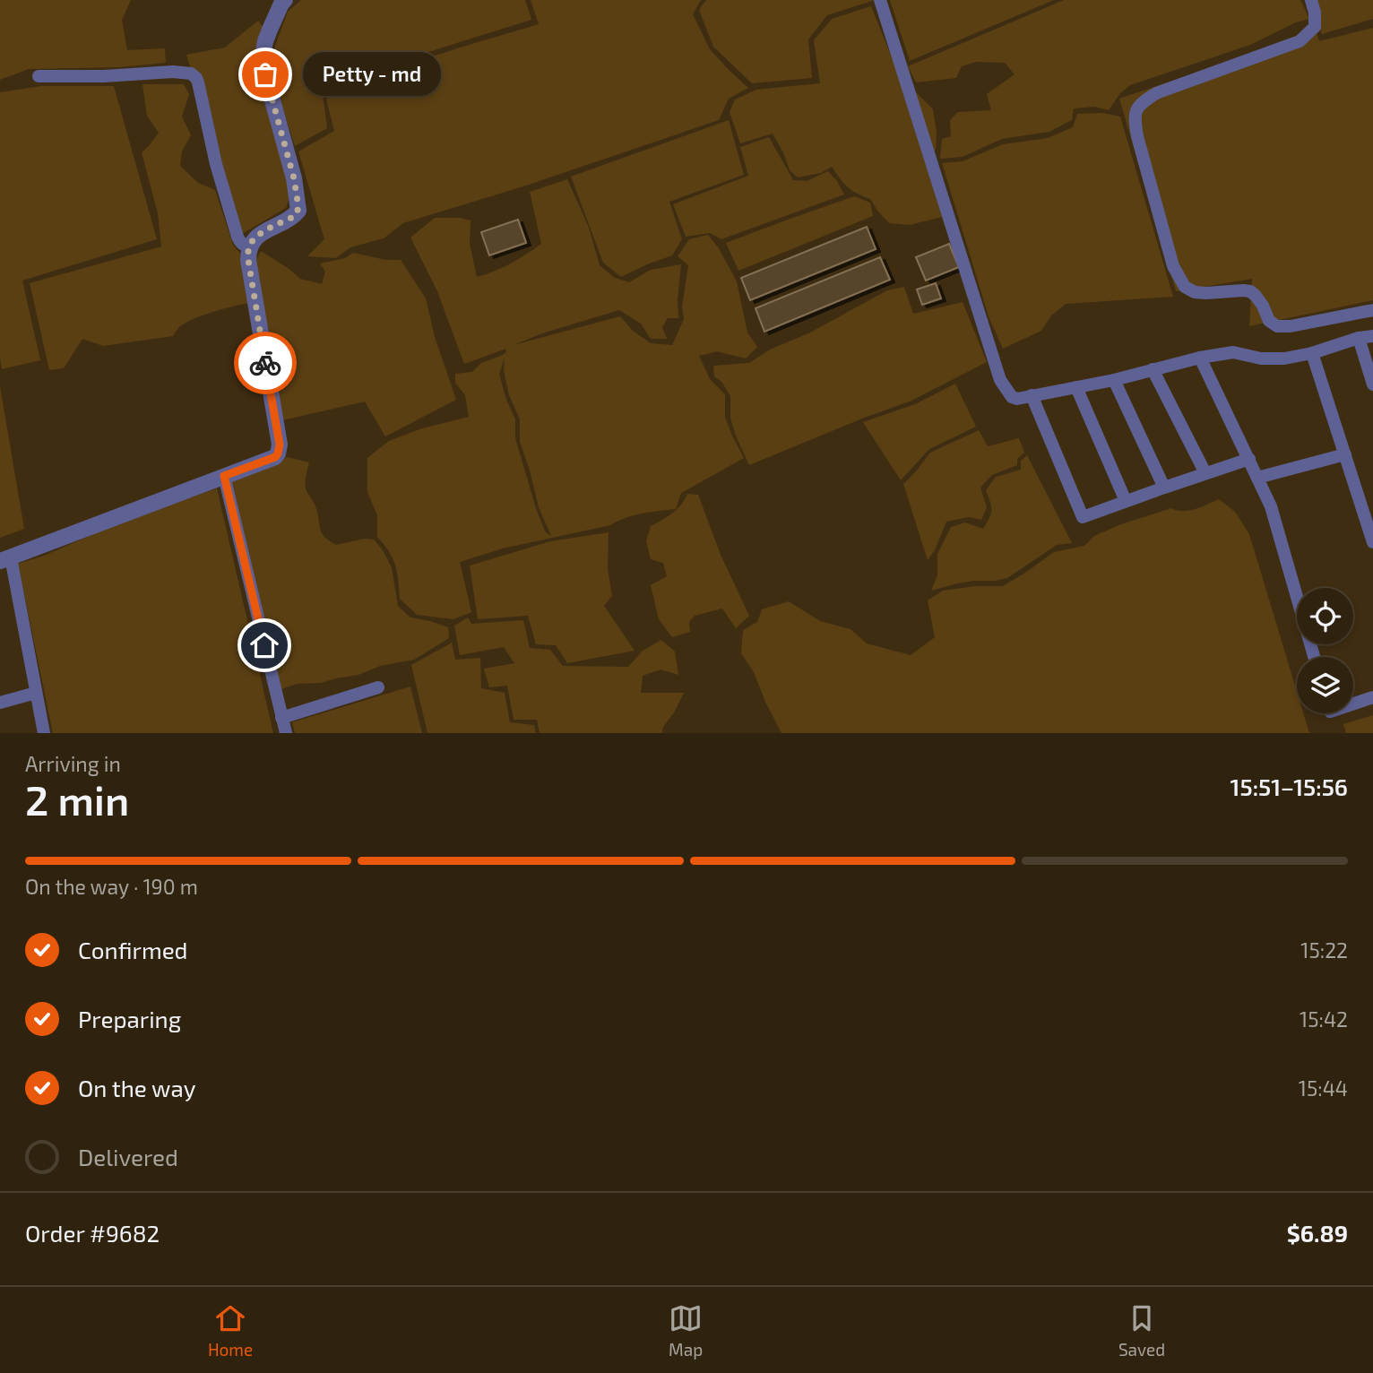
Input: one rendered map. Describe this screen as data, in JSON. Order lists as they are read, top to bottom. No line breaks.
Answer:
{"places":["Petty - md"],"page":{"bubble":"Petty - md","heading":["2 min","Arriving in","15:51–15:56"],"panel":["Order #9682","$6.89"],"bar":"On the way · 190 m","list":[["Confirmed","15:22"],["Preparing","15:42"],["On the way","15:44"],"Delivered"],"tabs":["Home","Map","Saved"]}}
